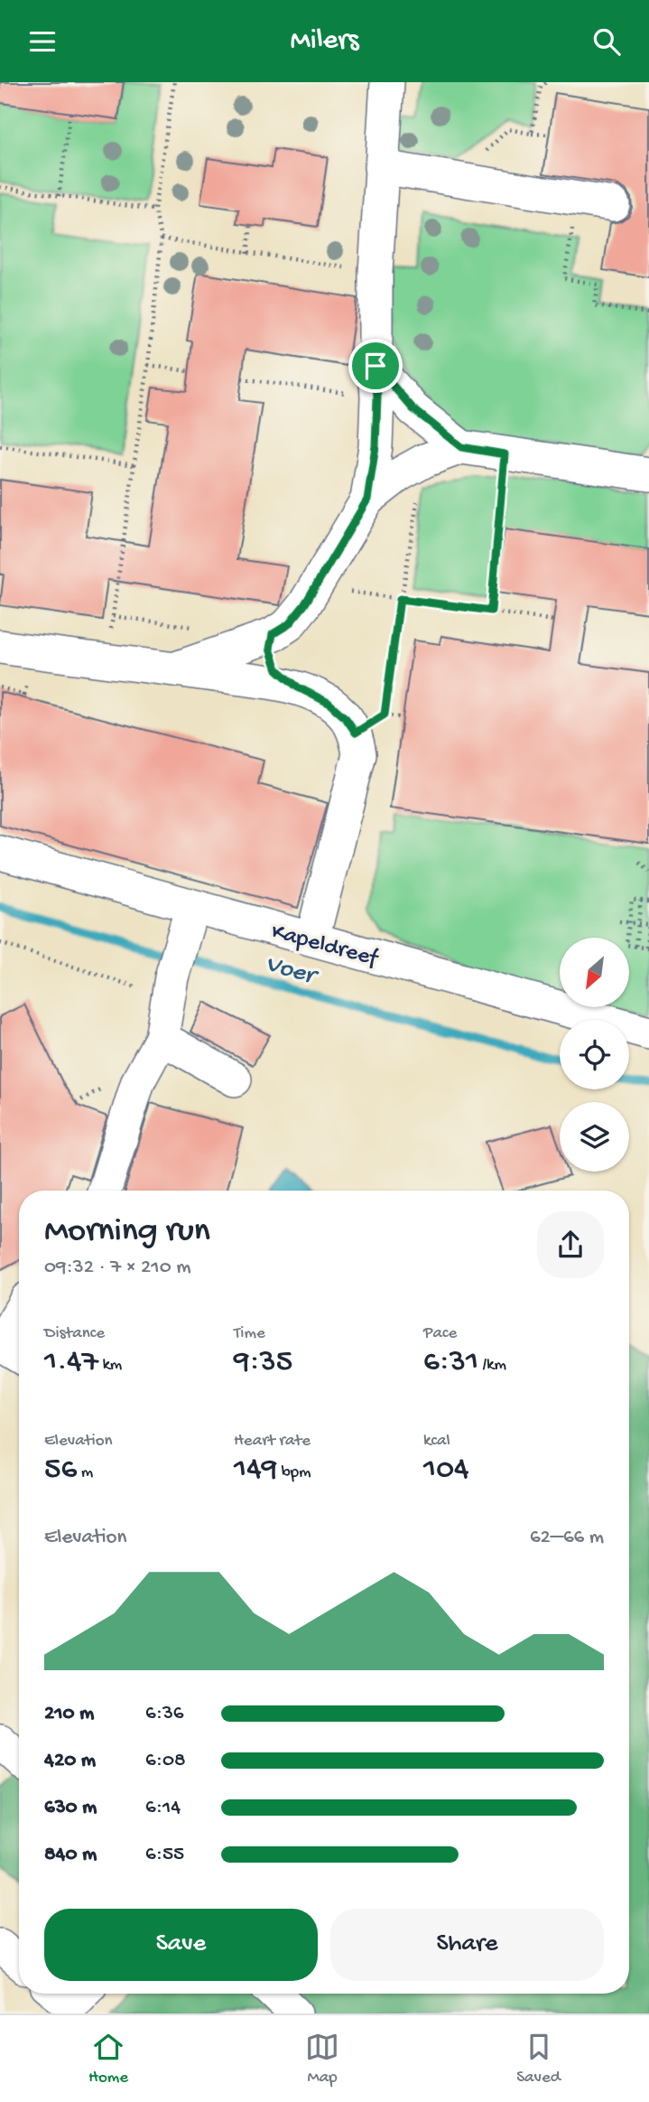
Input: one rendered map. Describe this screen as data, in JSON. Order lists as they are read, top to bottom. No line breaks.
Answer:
{"streets":{"street":["Kapeldreef"]},"water":["Voer"],"north":"bottom left","page":{"header":"Milers","heading":["Morning run","09:32 · 7 × 210 m"],"stats":[["Distance","1.47 km"],["Time","9:35"],["Pace","6:31 /km"],["Elevation","56 m"],["Heart rate","149 bpm"],["kcal","104"]],"chart":["Elevation","62–66 m"],"list":[{"name":"210 m","note":"6:36"},{"name":"420 m","note":"6:08"},{"name":"630 m","note":"6:14"},{"name":"840 m","note":"6:55"}],"buttons":["Save","Share"],"tabs":["Home","Map","Saved"]}}
